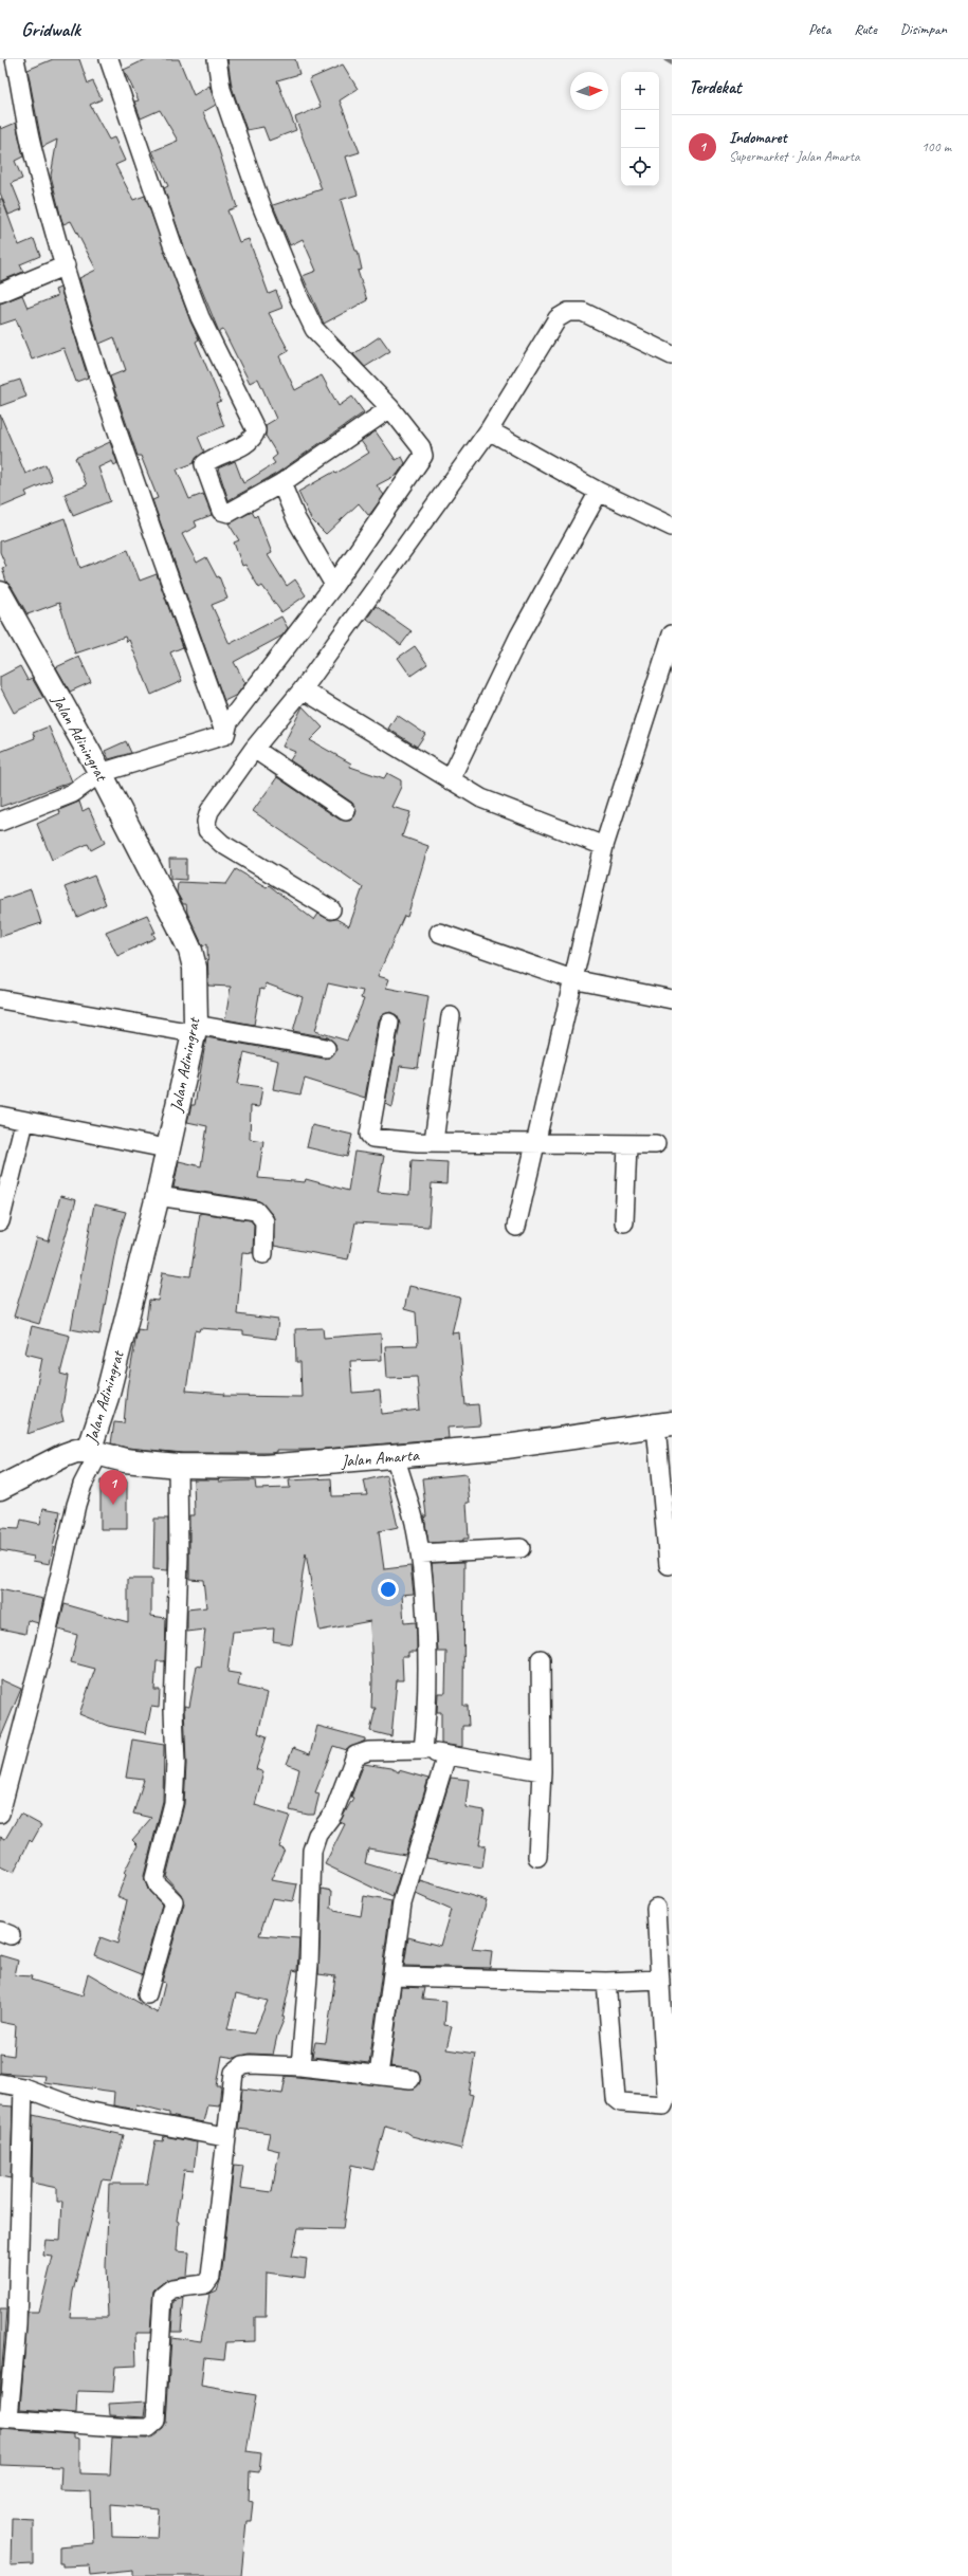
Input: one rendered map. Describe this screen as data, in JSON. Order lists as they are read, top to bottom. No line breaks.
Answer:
{"streets":{"street":["Jalan Adiningrat","Jalan Amarta"]},"crossings":[["Jalan Adiningrat","Jalan Amarta"]],"north":"right","page":{"header":"Gridwalk","nav":["Peta","Rute","Disimpan"],"heading":"Terdekat","map_buttons":["+","−"],"list":[{"mark":"1","name":"Indomaret","note":"Supermarket · Jalan Amarta","value":"100 m"}],"pins":"1"}}
